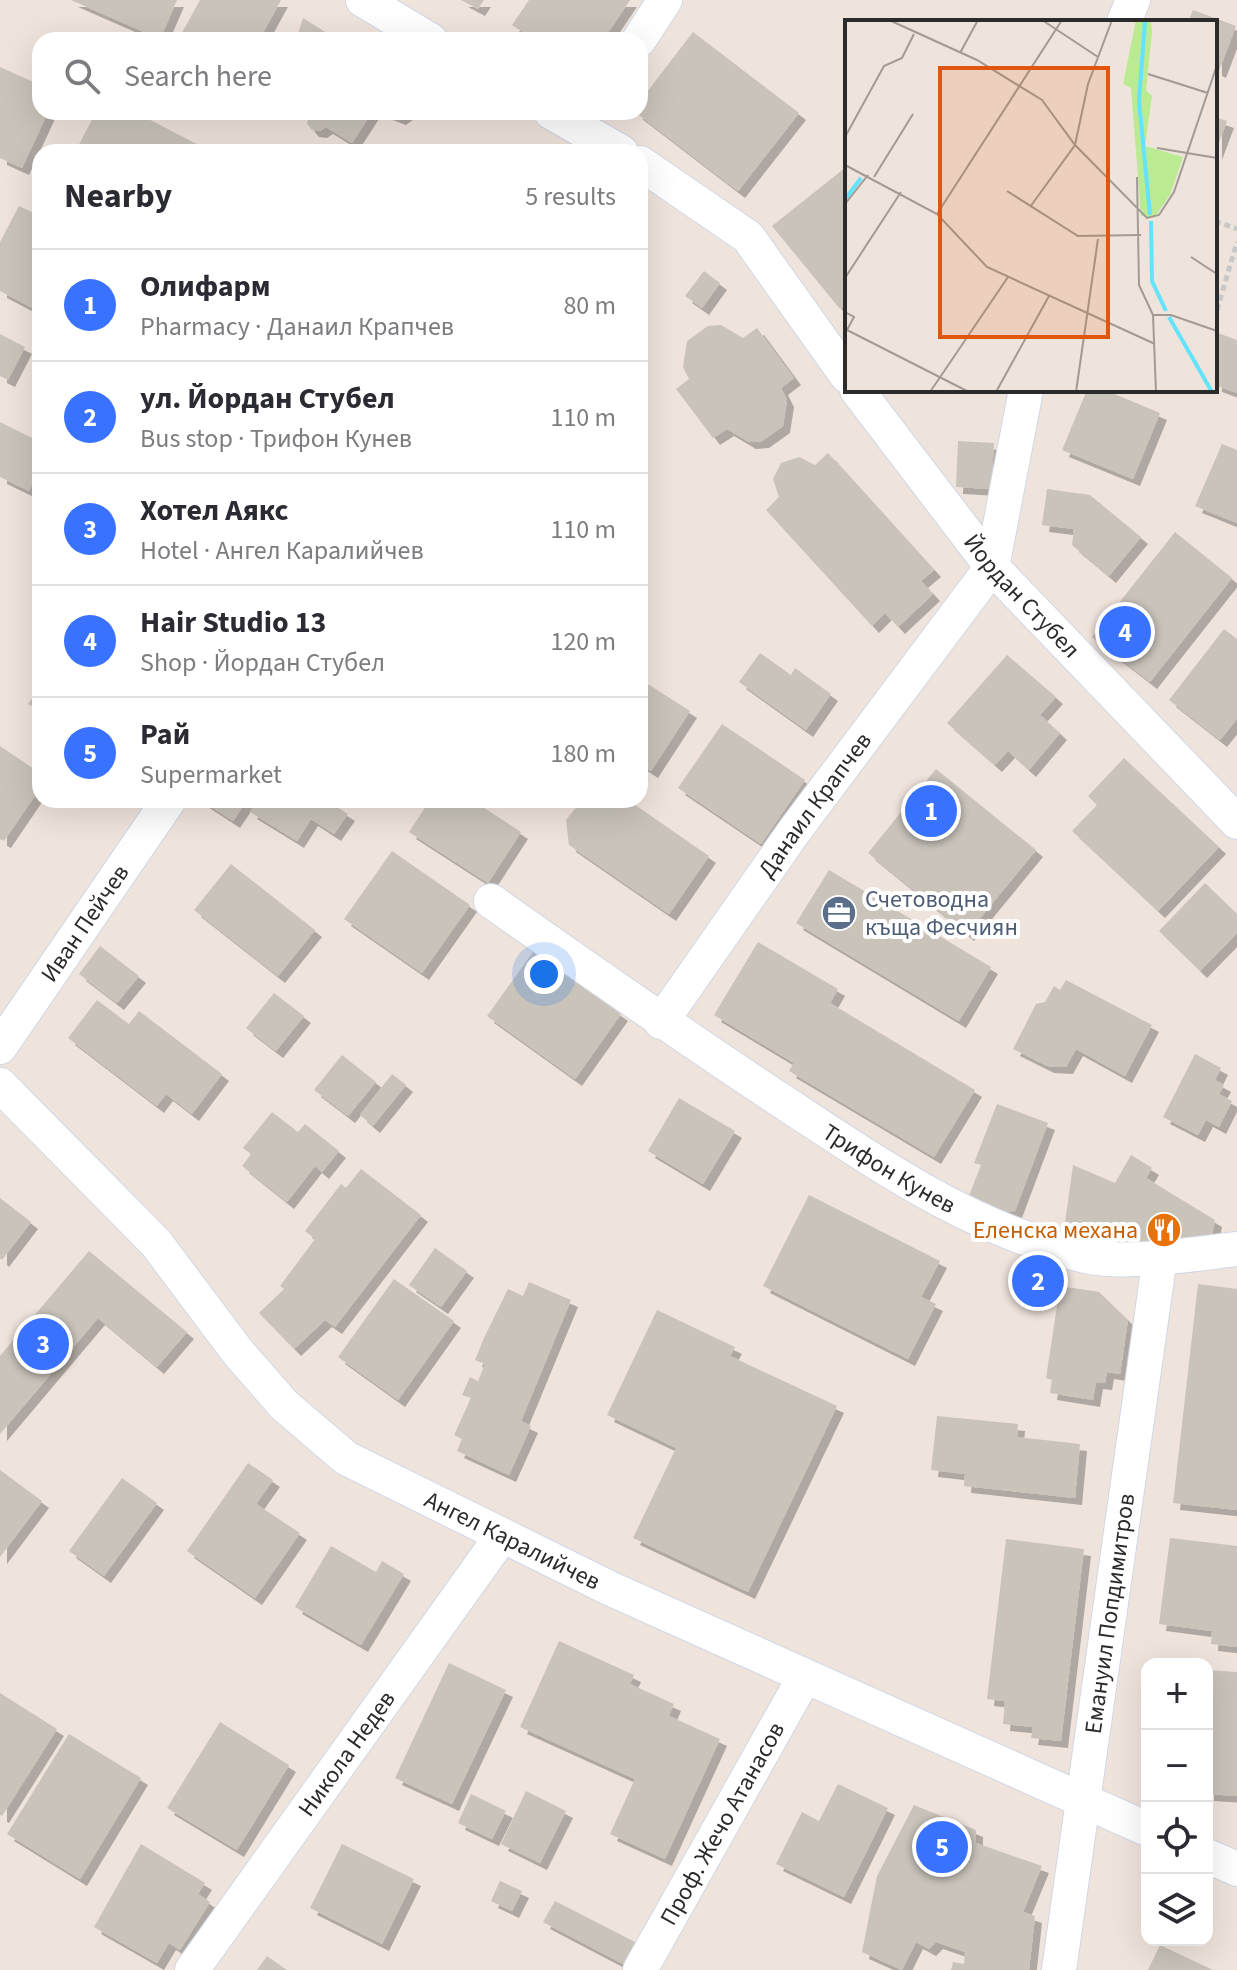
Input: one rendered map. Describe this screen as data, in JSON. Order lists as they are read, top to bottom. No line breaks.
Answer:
{"streets":{"street":["Йордан Стубел","Данаил Крапчев","Иван Пейчев","Трифон Кунев","Ангел Каралийчев","Емануил Попдимитров","Никола Недев","Проф. Жечо Атанасов"]},"crossings":[["Йордан Стубел","Данаил Крапчев"],["Данаил Крапчев","Трифон Кунев"],["Трифон Кунев","Емануил Попдимитров"],["Ангел Каралийчев","Емануил Попдимитров"],["Ангел Каралийчев","Никола Недев"],["Ангел Каралийчев","Проф. Жечо Атанасов"]],"places":{"office":["Счетоводна къща Фесчиян"],"restaurant":["Еленска механа"]},"page":{"search":"Search here","heading":["Nearby","5 results"],"list":[{"mark":"1","name":"Олифарм","note":"Pharmacy · Данаил Крапчев","value":"80 m"},{"mark":"2","name":"ул. Йордан Стубел","note":"Bus stop · Трифон Кунев","value":"110 m"},{"mark":"3","name":"Хотел Аякс","note":"Hotel · Ангел Каралийчев","value":"110 m"},{"mark":"4","name":"Hair Studio 13","note":"Shop · Йордан Стубел","value":"120 m"},{"mark":"5","name":"Рай","note":"Supermarket","value":"180 m"}],"pins":["4","1","2","3","5"],"map_buttons":["+","−"]}}
